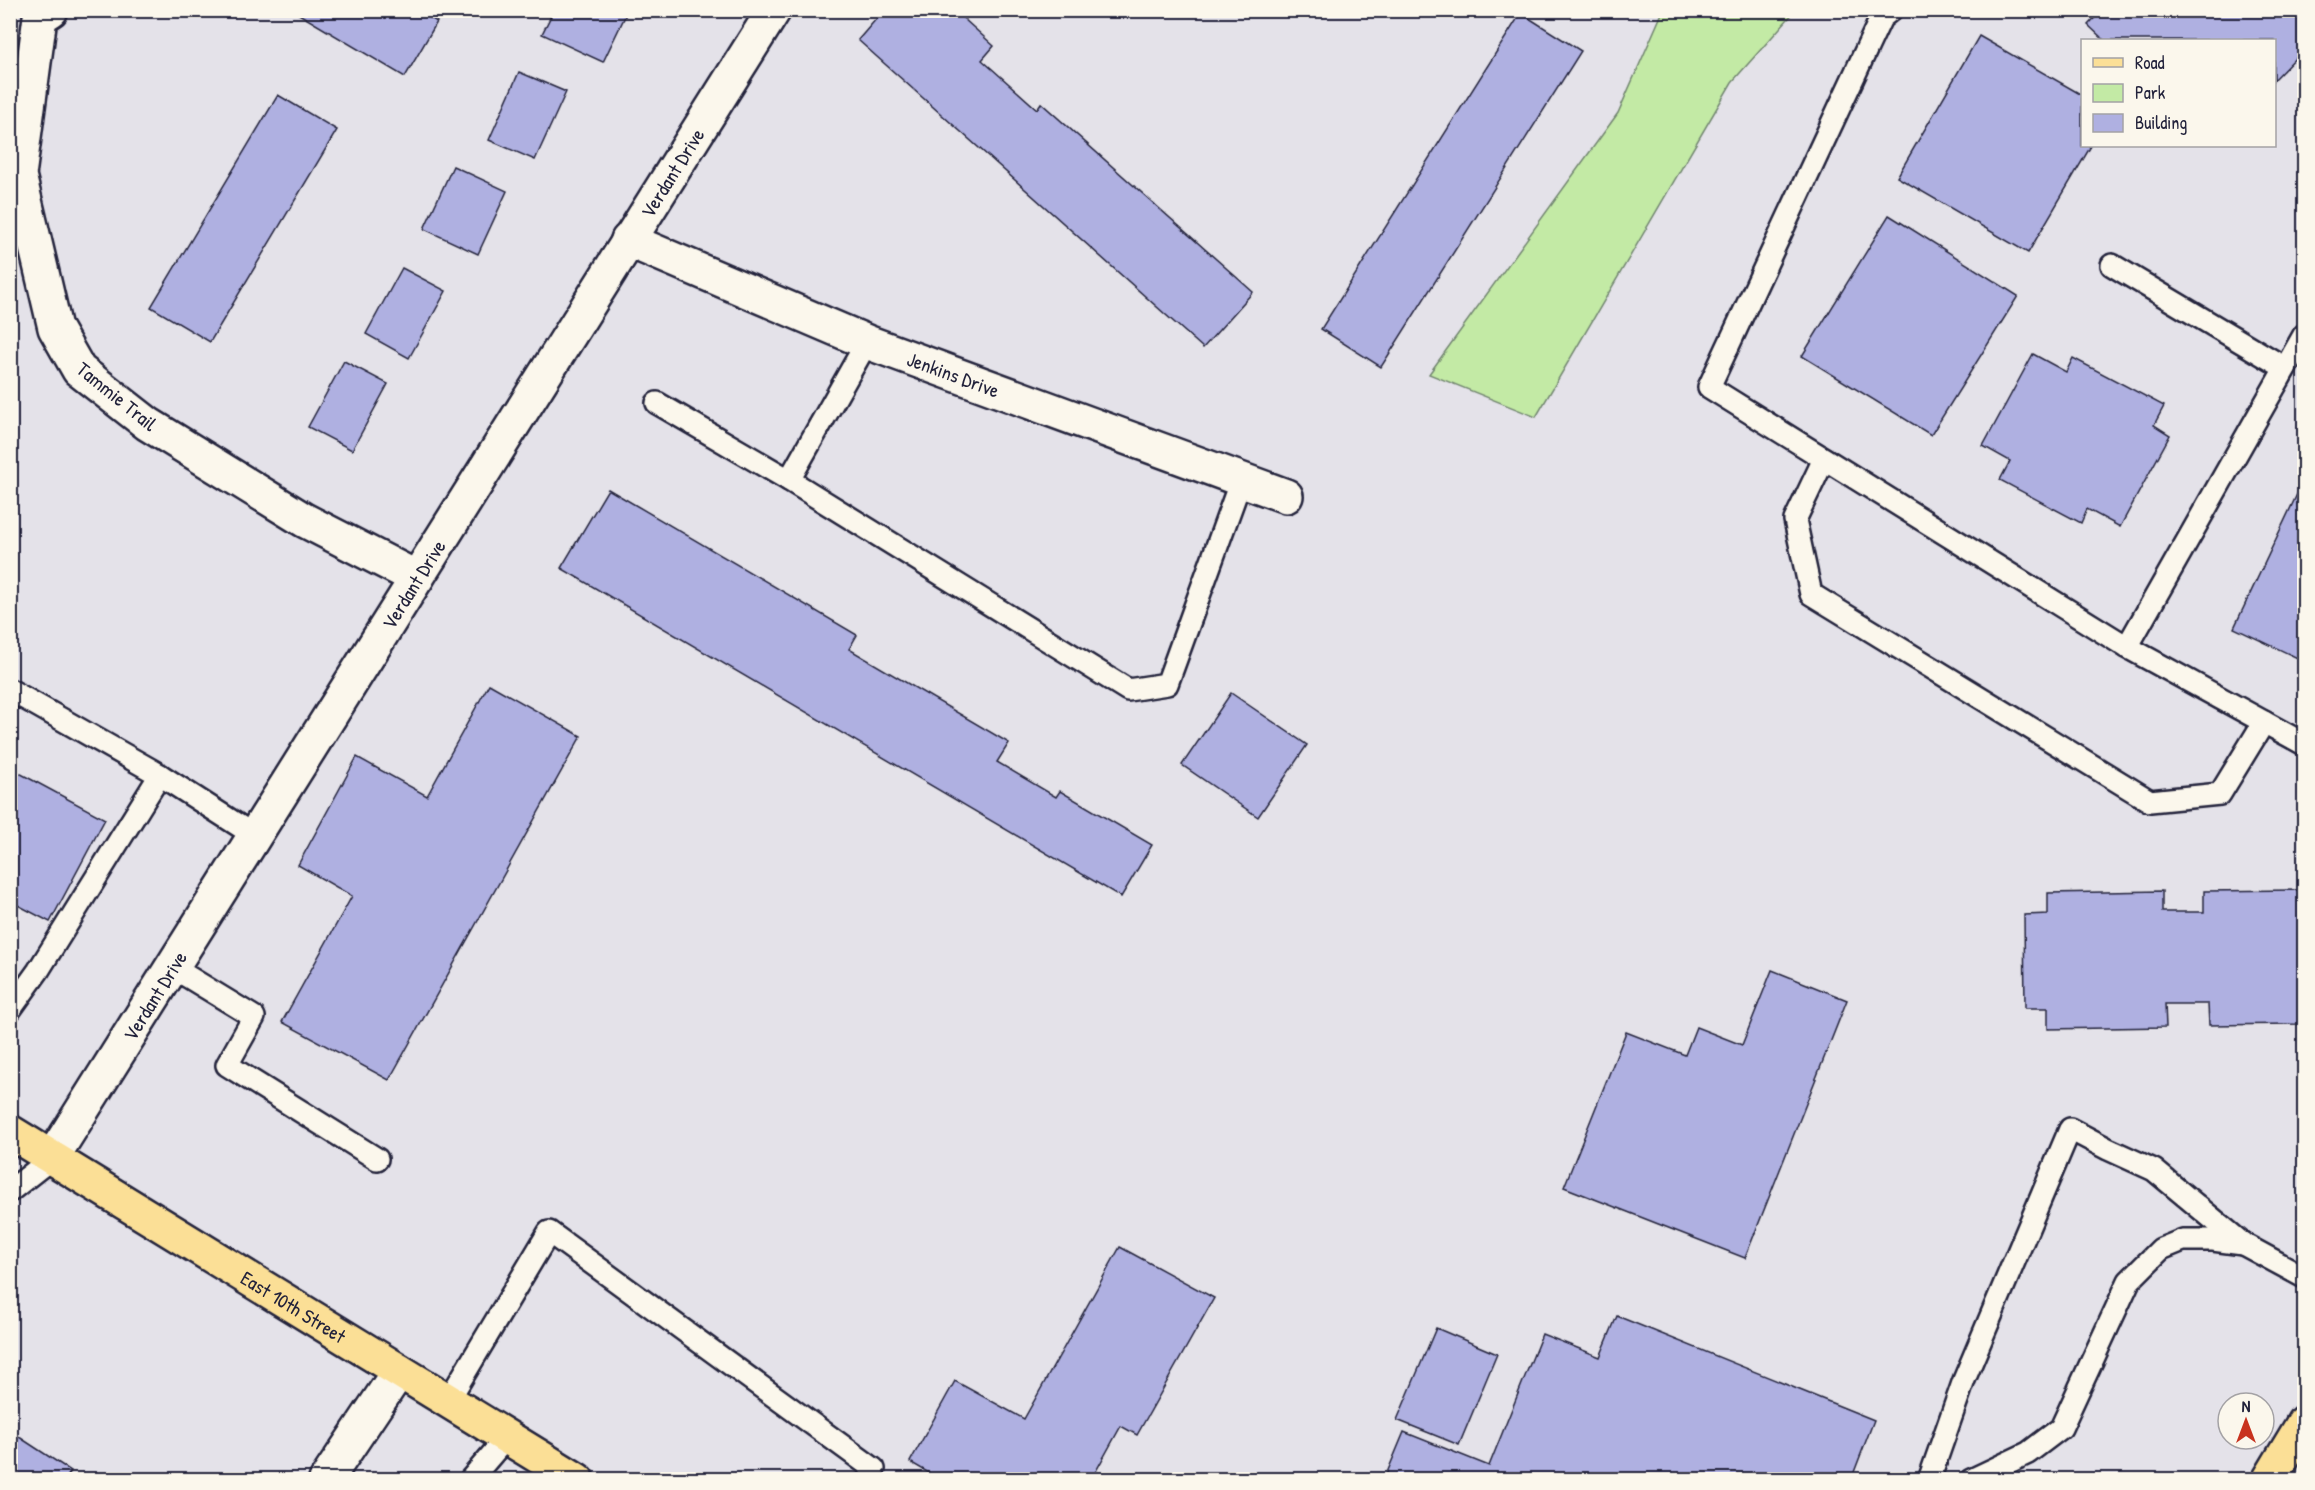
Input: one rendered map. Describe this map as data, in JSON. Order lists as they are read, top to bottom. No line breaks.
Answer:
{"streets":{"main road":["East 10th Street"],"street":["Verdant Drive","Jenkins Drive","Tammie Trail"]},"crossings":[["Verdant Drive","Jenkins Drive"],["Verdant Drive","Tammie Trail"],["Verdant Drive","East 10th Street"]],"legend":["Road","Park","Building"],"north":"top"}
